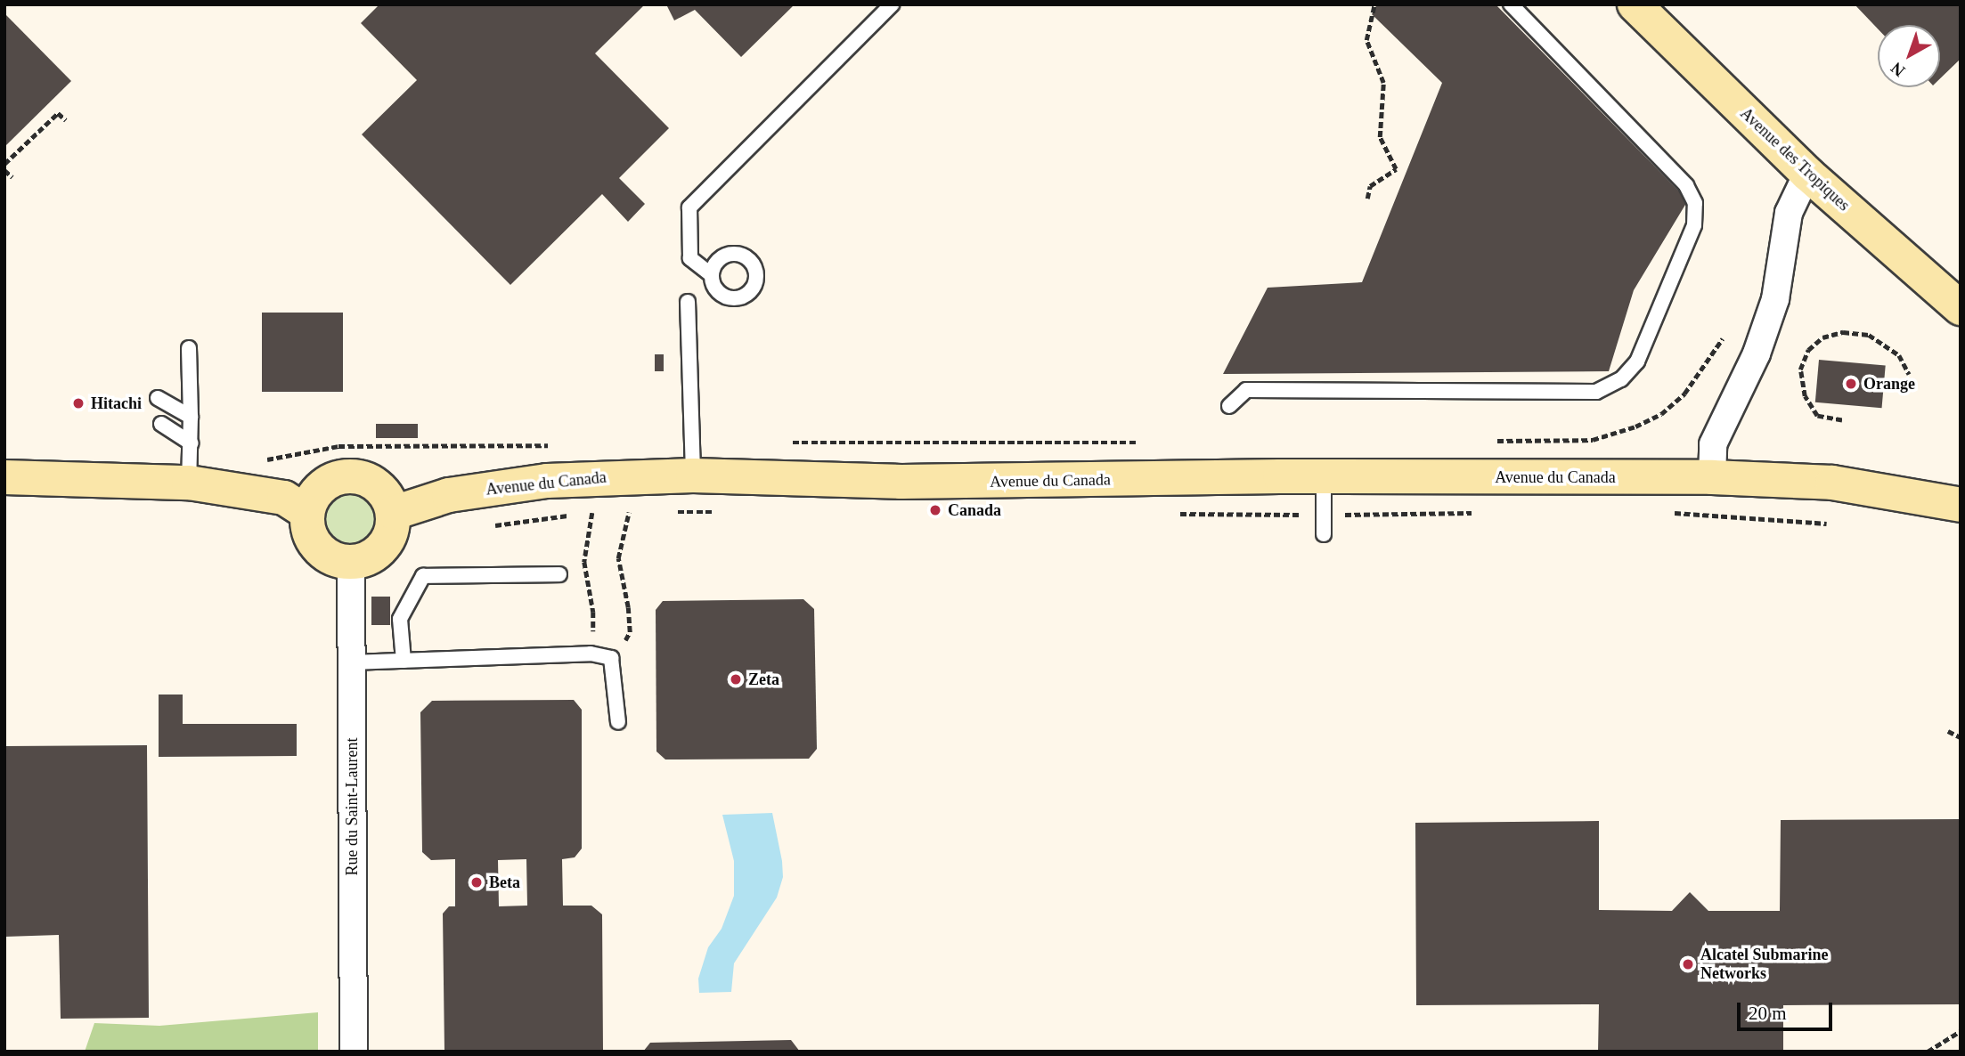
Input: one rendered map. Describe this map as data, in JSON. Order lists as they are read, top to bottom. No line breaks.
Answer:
{"streets":{"street":["Avenue des Tropiques","Avenue du Canada","Rue du Saint-Laurent"]},"crossings":[["Avenue du Canada","Rue du Saint-Laurent"]],"places":["Orange","Hitachi","Canada","Zeta","Beta","Alcatel Submarine Networks"],"scale_bar":"20 m","north":"bottom left"}
